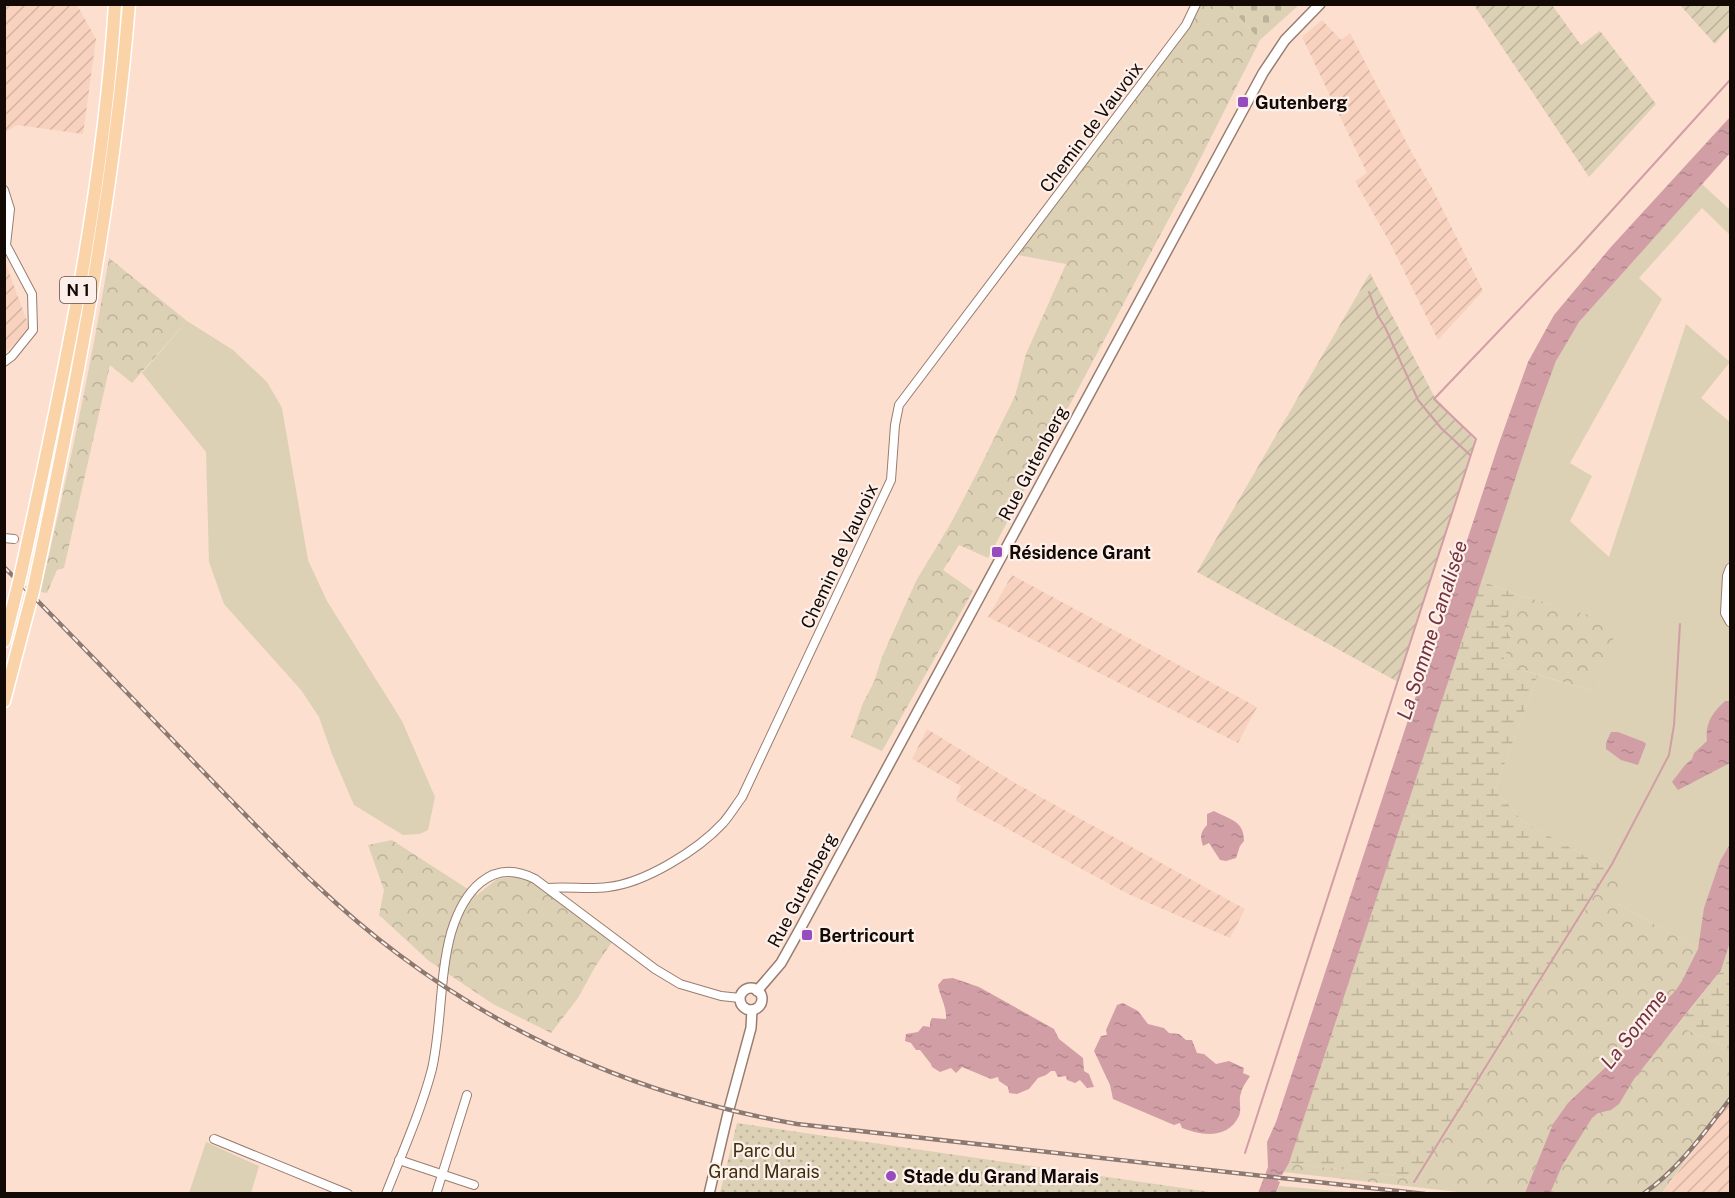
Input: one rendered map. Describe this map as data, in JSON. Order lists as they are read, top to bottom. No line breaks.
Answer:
{"streets":{"highway":["N 1"],"street":["Chemin de Vauvoix","Rue Gutenberg"]},"water":["La Somme Canalisée","La Somme"],"parks":["Parc du Grand Marais"],"places":{"transit":["Gutenberg","Résidence Grant","Bertricourt"],"other":["Stade du Grand Marais"]}}
